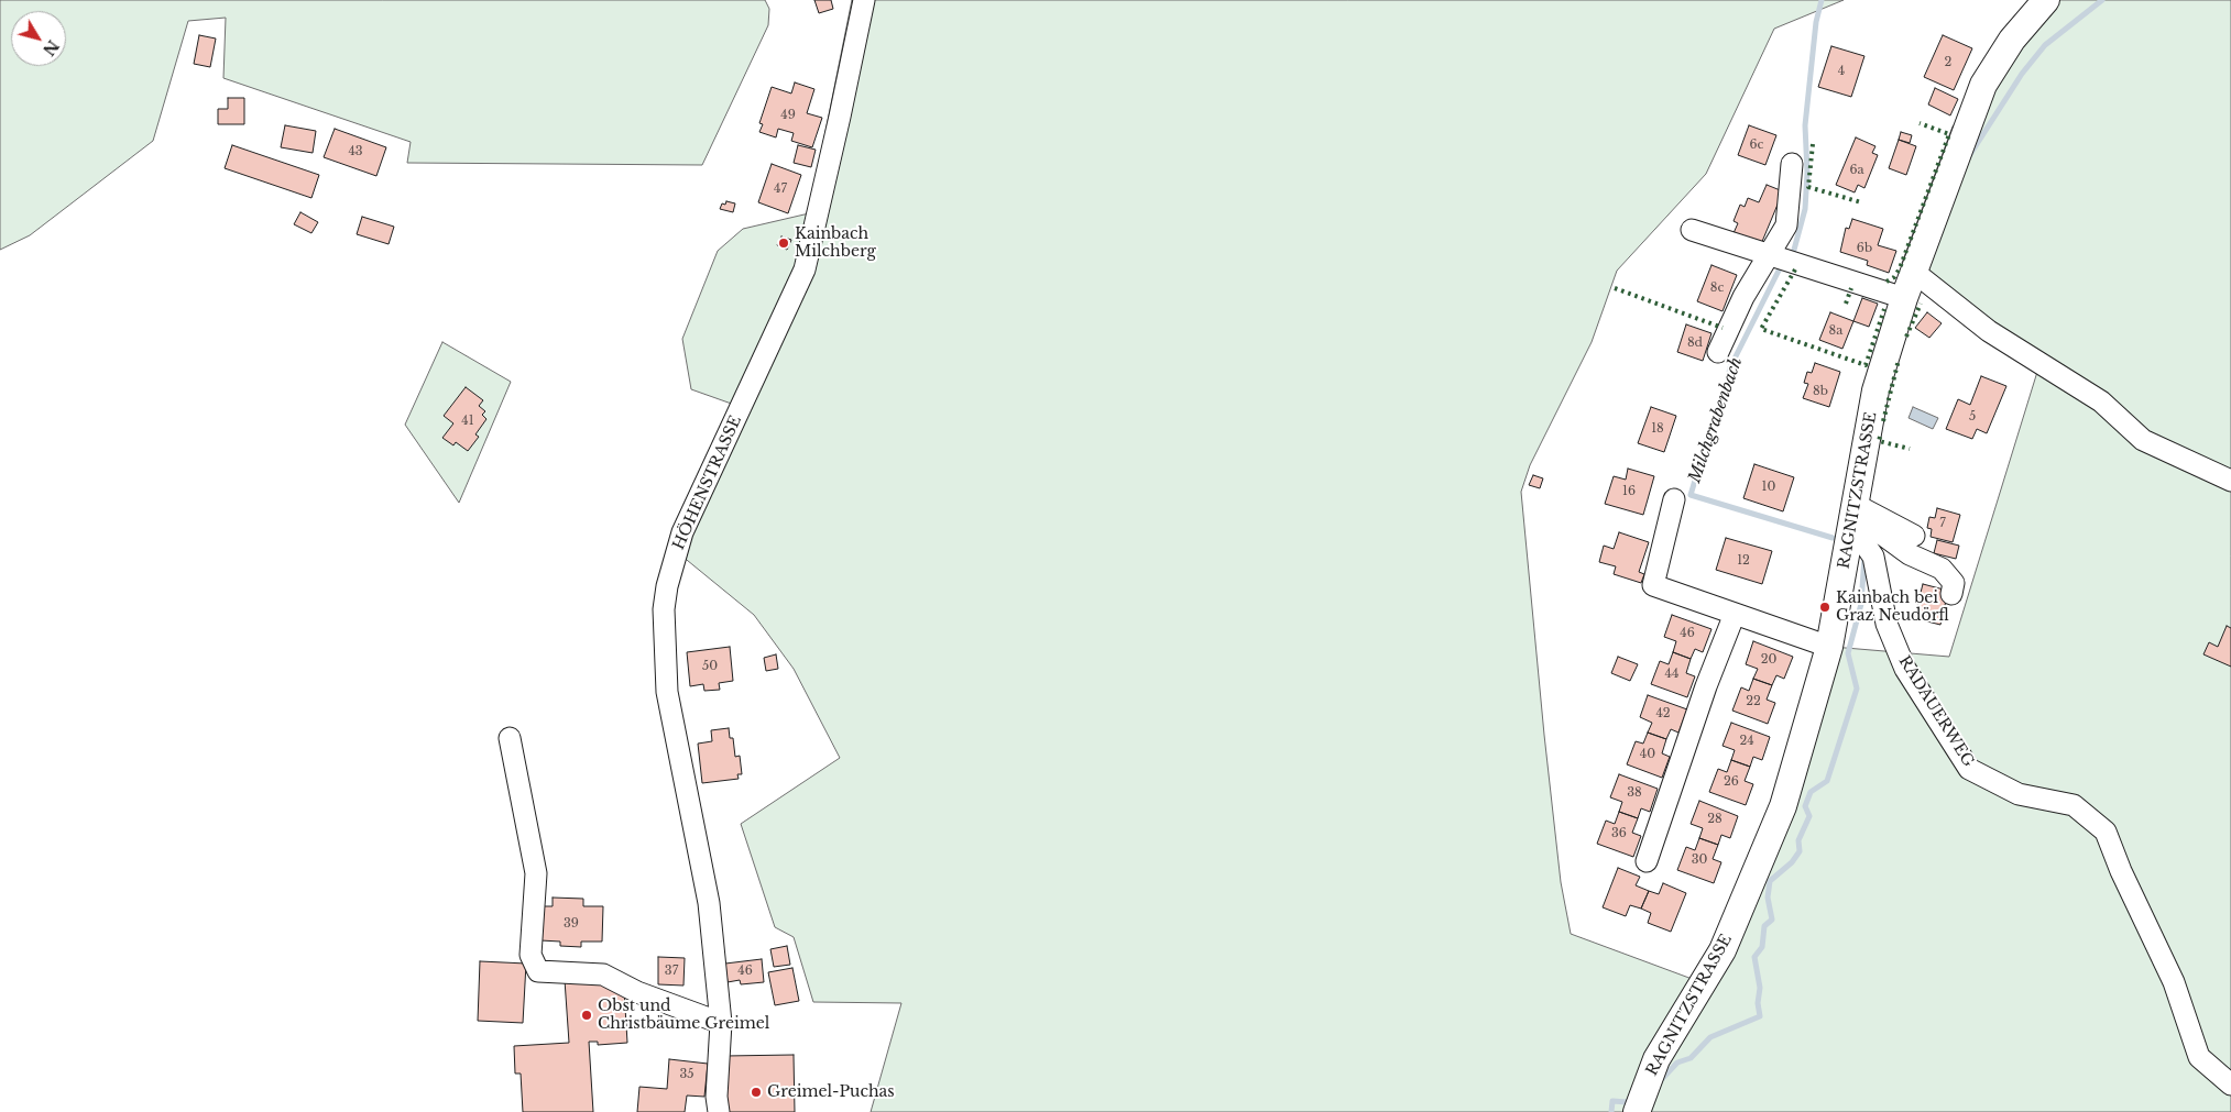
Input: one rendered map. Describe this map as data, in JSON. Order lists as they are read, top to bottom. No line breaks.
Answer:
{"streets":{"main road":["RAGNITZSTRASSE"],"street":["HÖHENSTRASSE","RADAUERWEG"]},"crossings":[["RAGNITZSTRASSE","RADAUERWEG"]],"water":["Milchgrabenbach"],"places":["Kainbach Milchberg","Kainbach bei Graz Neudörfl","Obst und Christbäume Greimel","Greimel-Puchas"],"house_numbers":["2","4","49","6c","43","6a","47","6b","8c","8a","8d","8b","5","41","18","10","16","7","12","46","20","50","44","22","42","24","40","26","38","28","36","30","39","37","46","35"],"north":"bottom right"}
